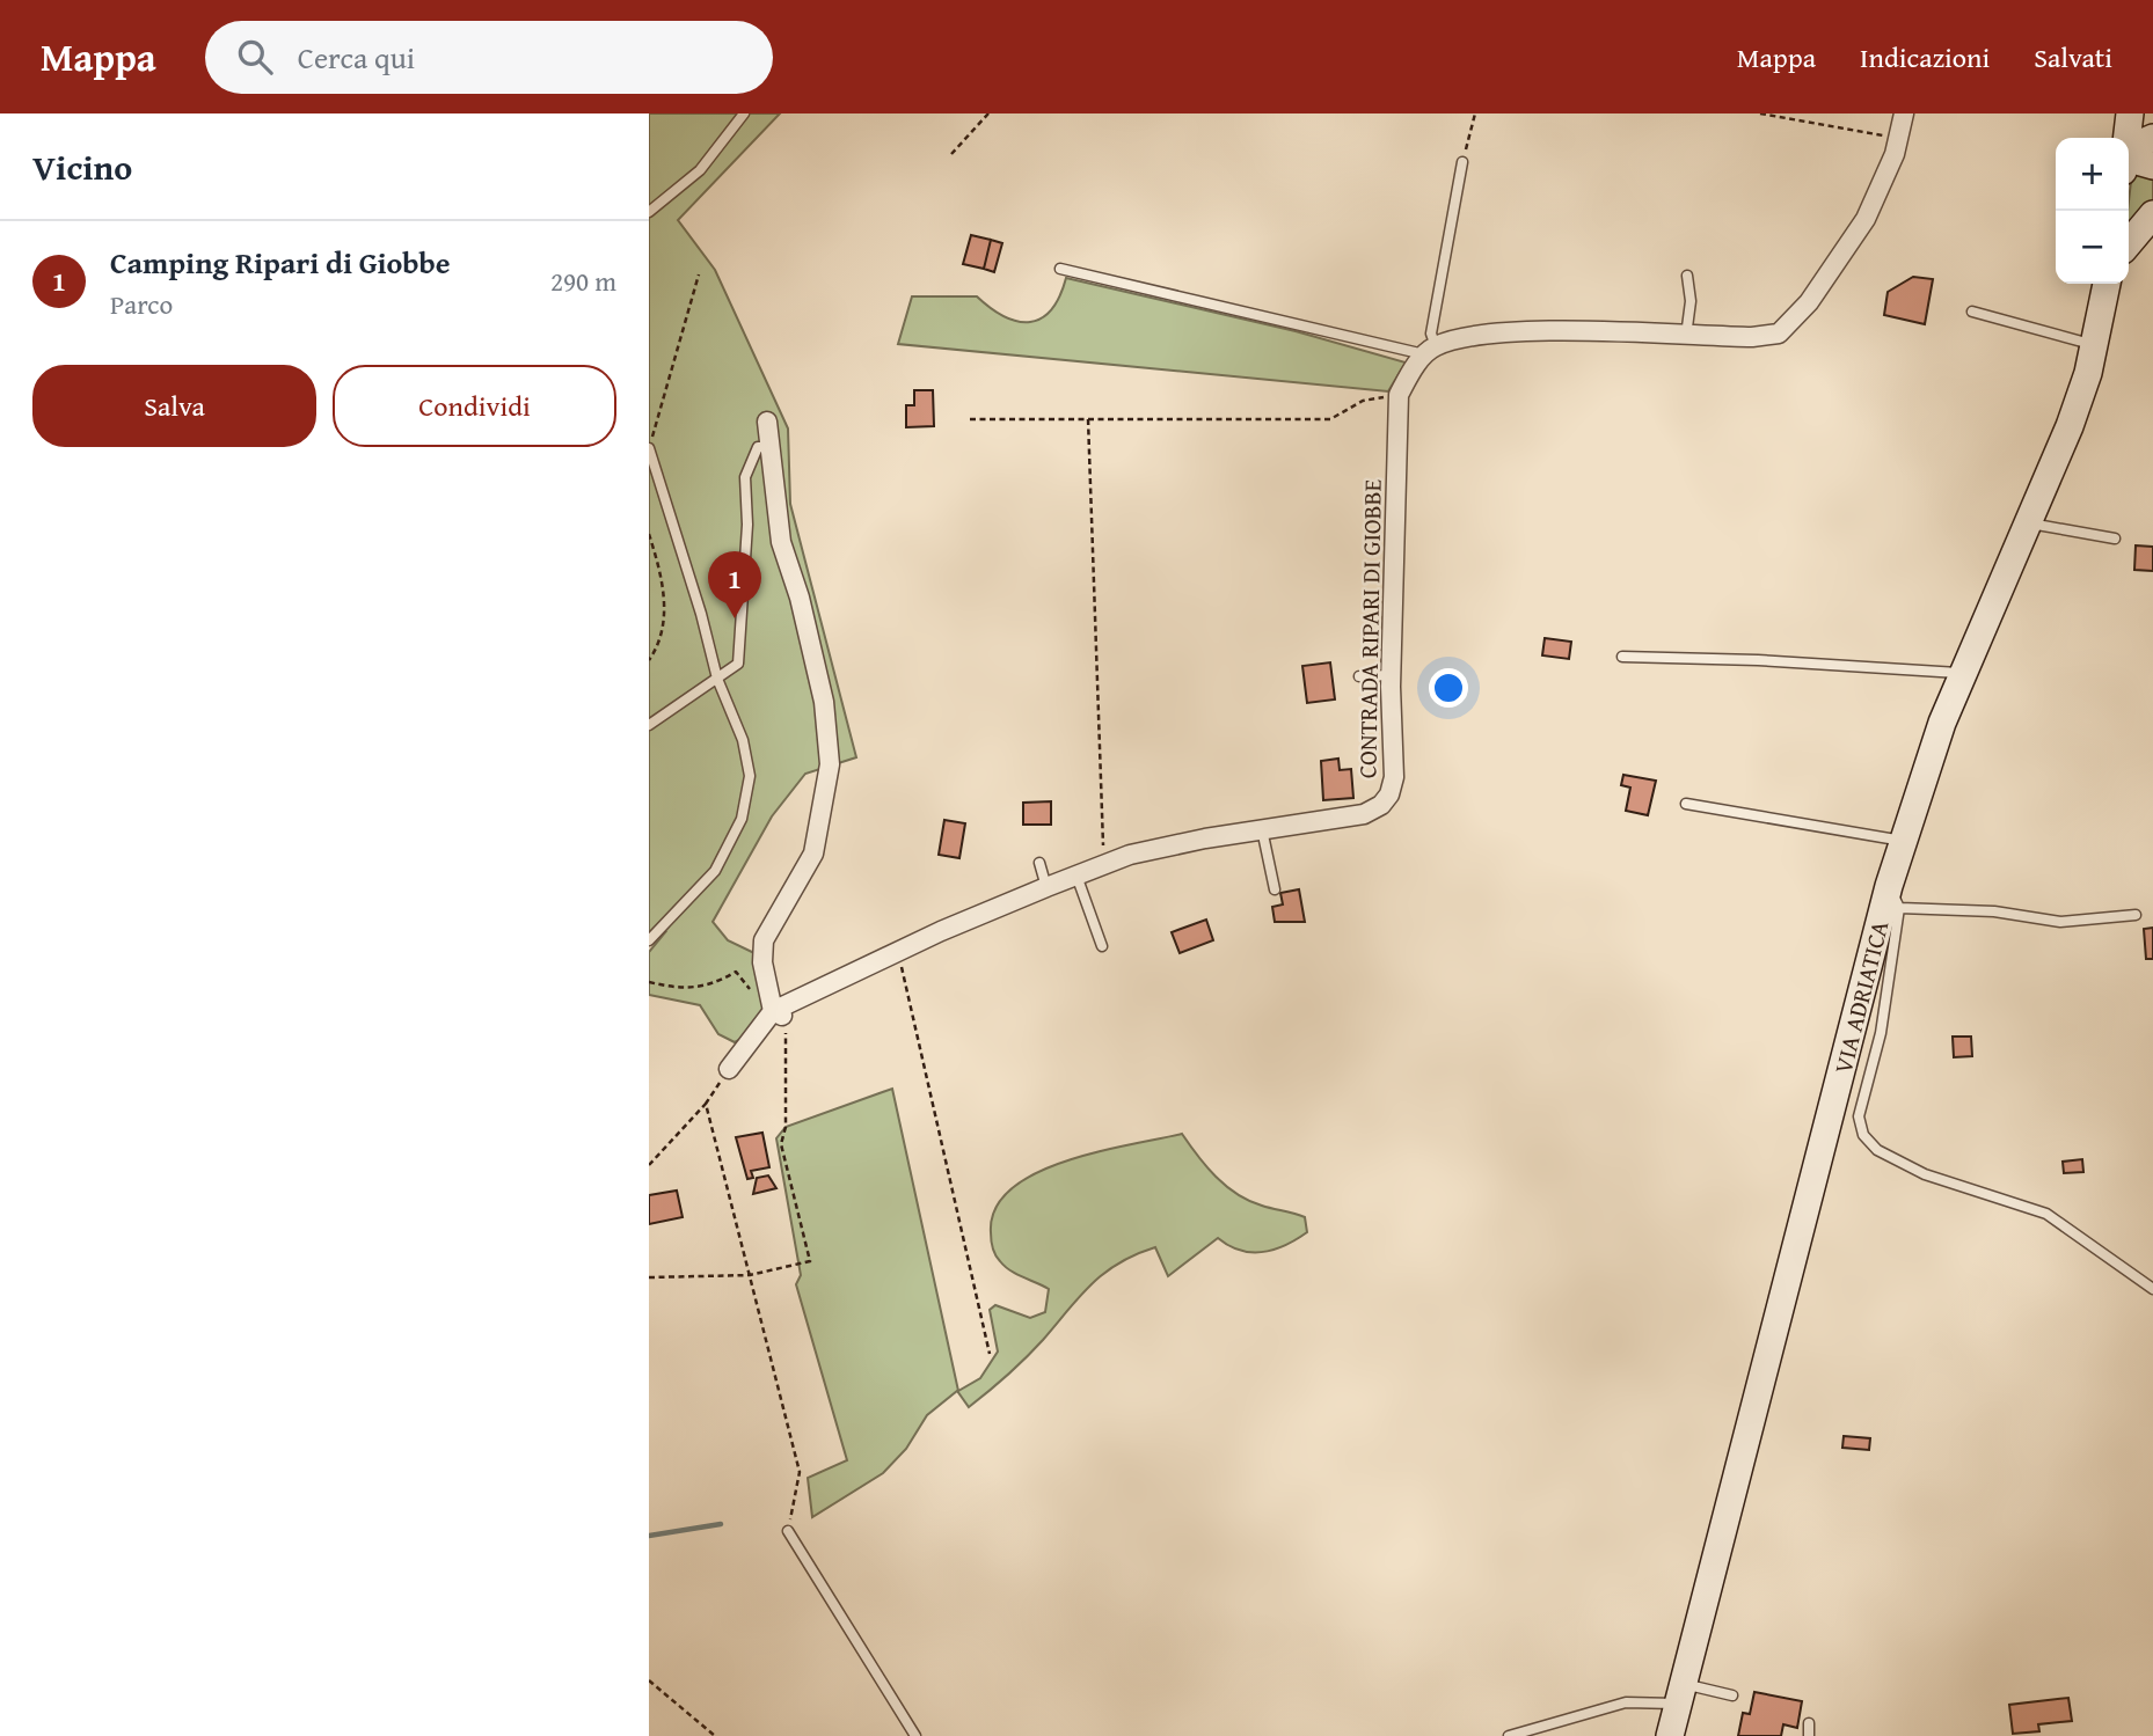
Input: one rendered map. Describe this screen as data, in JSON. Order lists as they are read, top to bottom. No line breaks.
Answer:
{"streets":{"main road":["VIA ADRIATICA"],"street":["CONTRADA RIPARI DI GIOBBE"]},"page":{"header":"Mappa","search":"Cerca qui","nav":["Mappa","Indicazioni","Salvati"],"heading":"Vicino","map_buttons":["+","−"],"list":[{"mark":"1","name":"Camping Ripari di Giobbe","note":"Parco","value":"290 m"}],"buttons":["Salva","Condividi"],"pins":"1"}}
